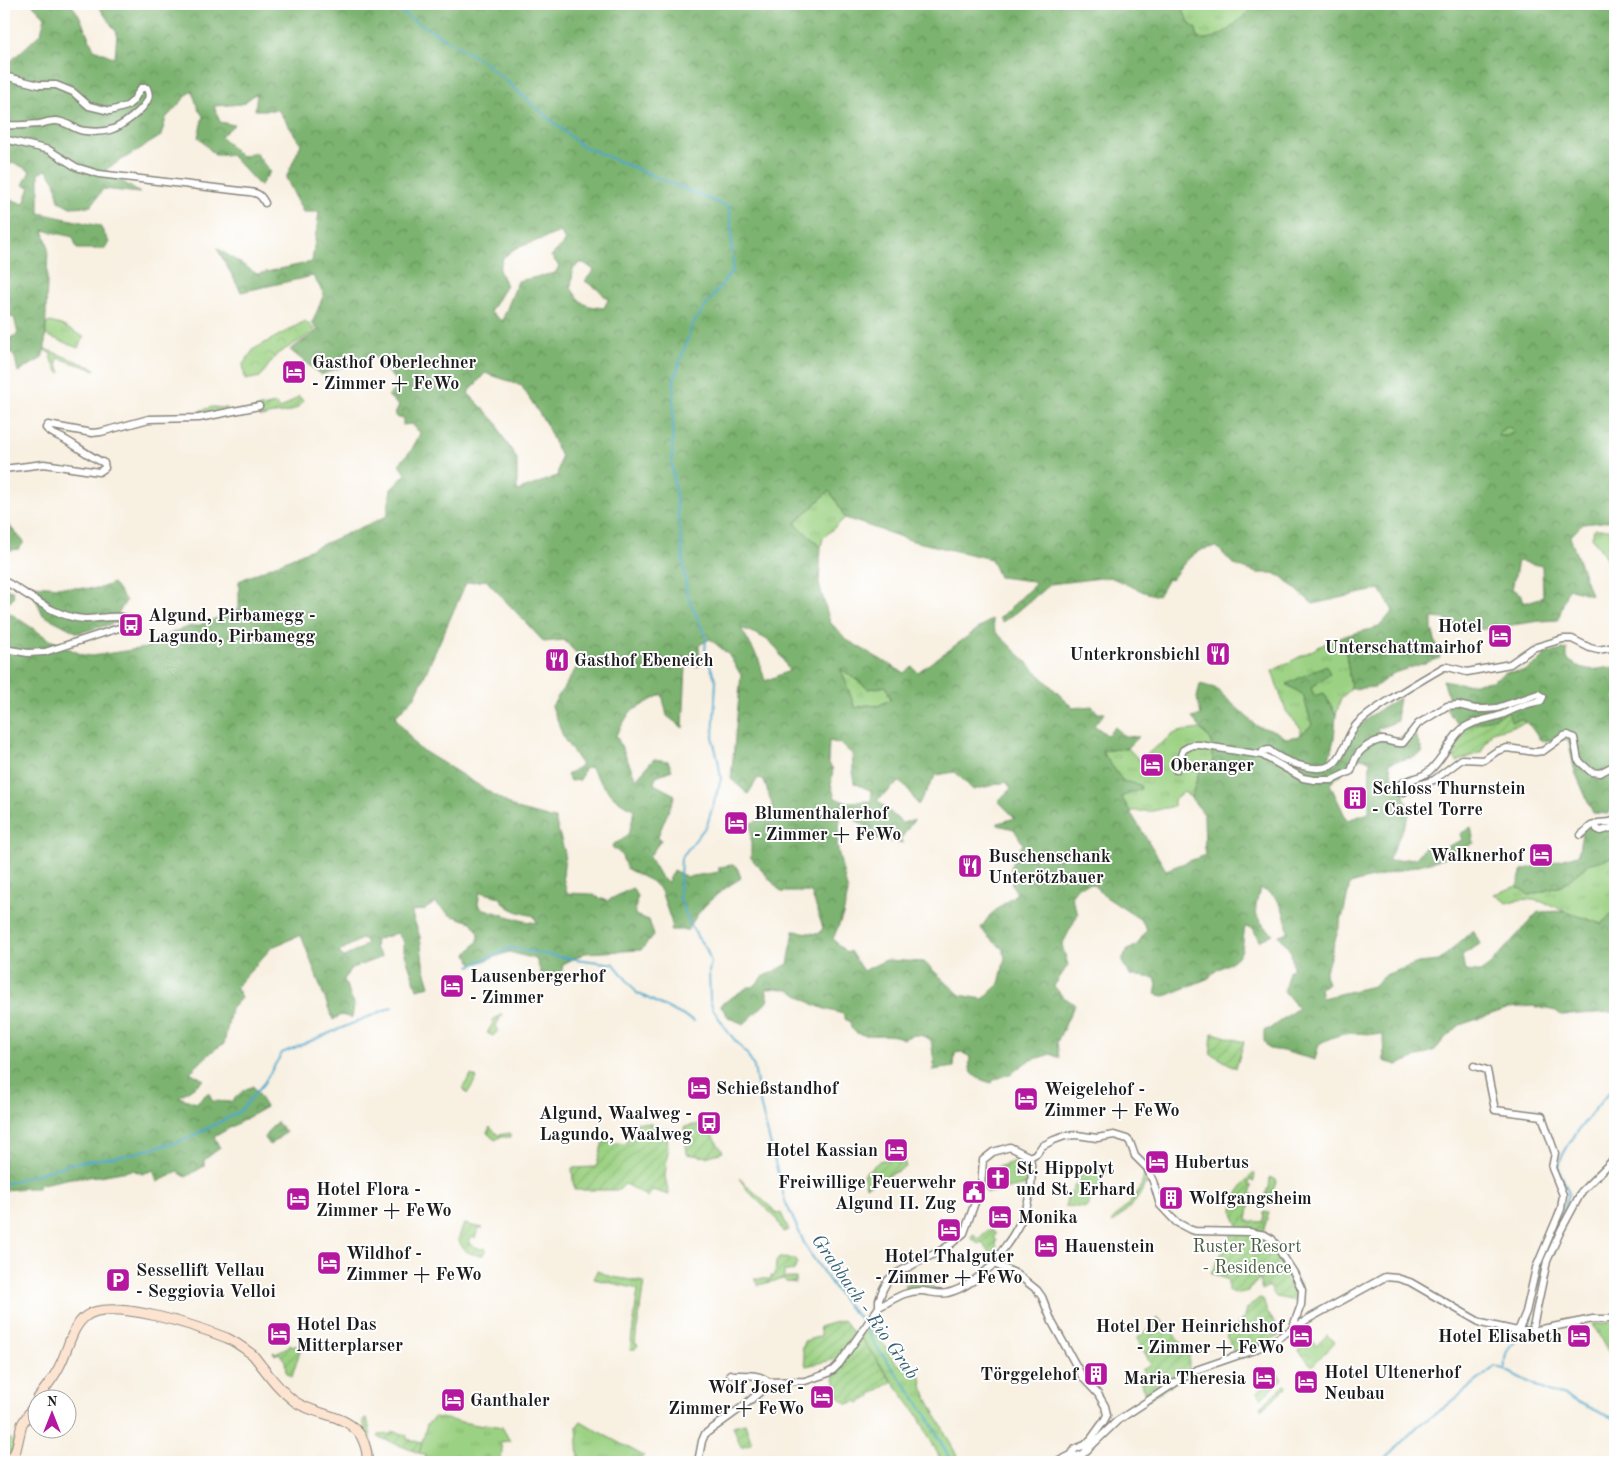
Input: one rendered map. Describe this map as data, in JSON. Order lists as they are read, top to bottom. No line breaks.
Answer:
{"water":["Grabbach - Rio Grab"],"parks":["Ruster Resort - Residence"],"places":{"hotel":["Gasthof Oberlechner - Zimmer + FeWo","Hotel Unterschattmairhof","Oberanger","Blumenthalerhof - Zimmer + FeWo","Walknerhof","Lausenbergerhof - Zimmer","Schießstandhof","Weigelehof - Zimmer + FeWo","Hotel Kassian","Hubertus","Hotel Flora - Zimmer + FeWo","Monika","Hotel Thalguter - Zimmer + FeWo","Hauenstein","Wildhof - Zimmer + FeWo","Hotel Das Mitterplarser","Hotel Der Heinrichshof - Zimmer + FeWo","Hotel Elisabeth","Maria Theresia","Hotel Ultenerhof Neubau","Wolf Josef - Zimmer + FeWo","Ganthaler"],"bus stop":["Algund, Pirbamegg - Lagundo, Pirbamegg","Algund, Waalweg - Lagundo, Waalweg"],"restaurant":["Unterkronsbichl","Gasthof Ebeneich","Buschenschank Unterötzbauer"],"building":["Schloss Thurnstein - Castel Torre","Wolfgangsheim","Törggelehof"],"church":["St. Hippolyt und St. Erhard"],"public building":["Freiwillige Feuerwehr Algund II. Zug"],"parking":["Sessellift Vellau - Seggiovia Velloi"]},"north":"top"}
